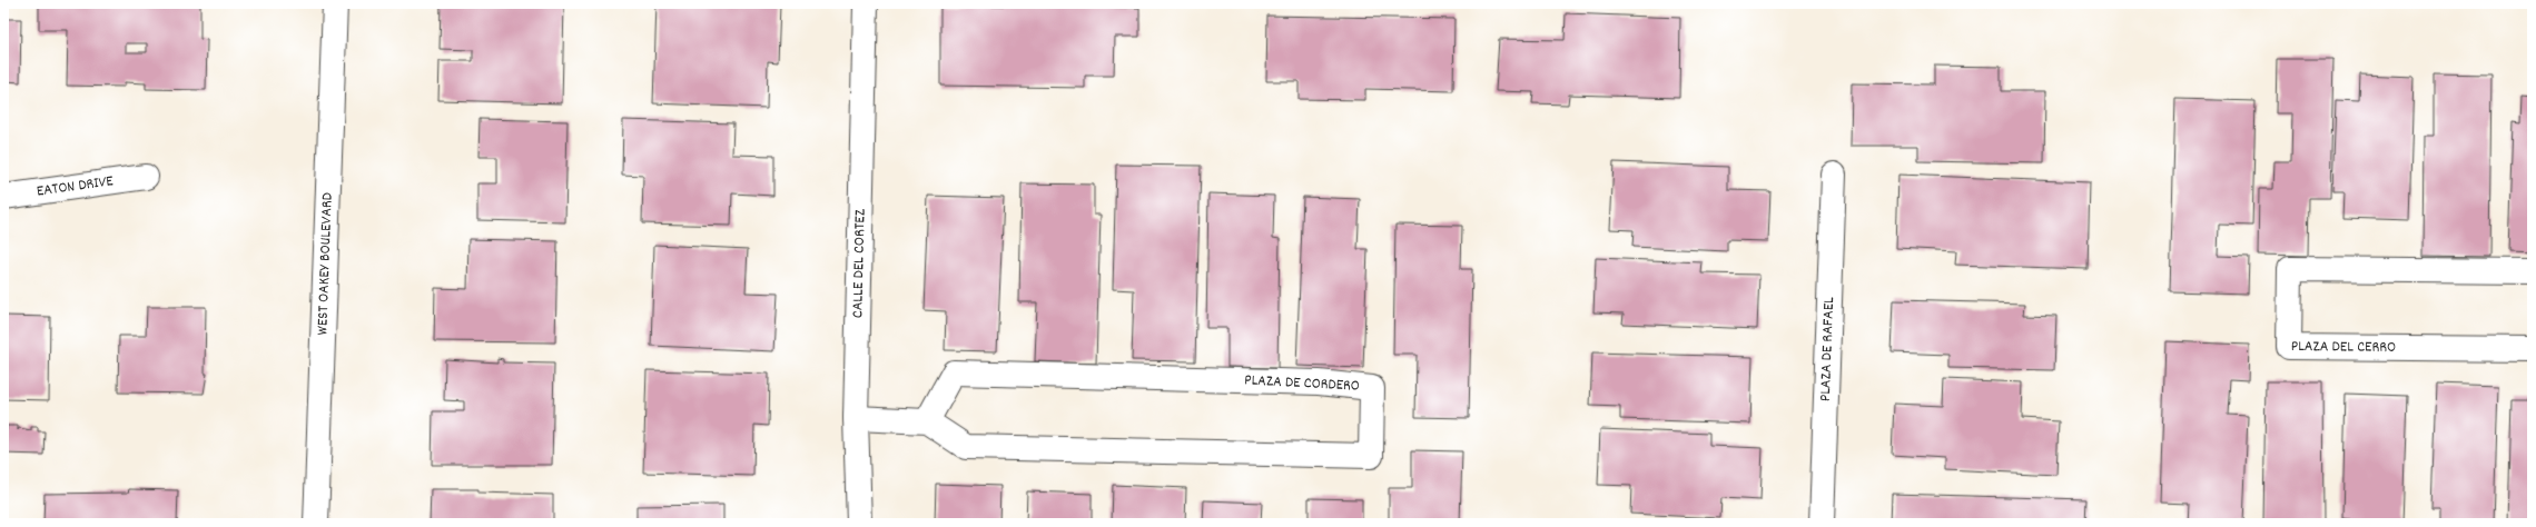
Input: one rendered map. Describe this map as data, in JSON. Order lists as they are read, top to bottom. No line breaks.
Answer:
{"streets":{"street":["EATON DRIVE","WEST OAKEY BOULEVARD","CALLE DEL CORTEZ","PLAZA DEL CERRO","PLAZA DE RAFAEL","PLAZA DE CORDERO"]},"crossings":[["CALLE DEL CORTEZ","PLAZA DE CORDERO"]]}
